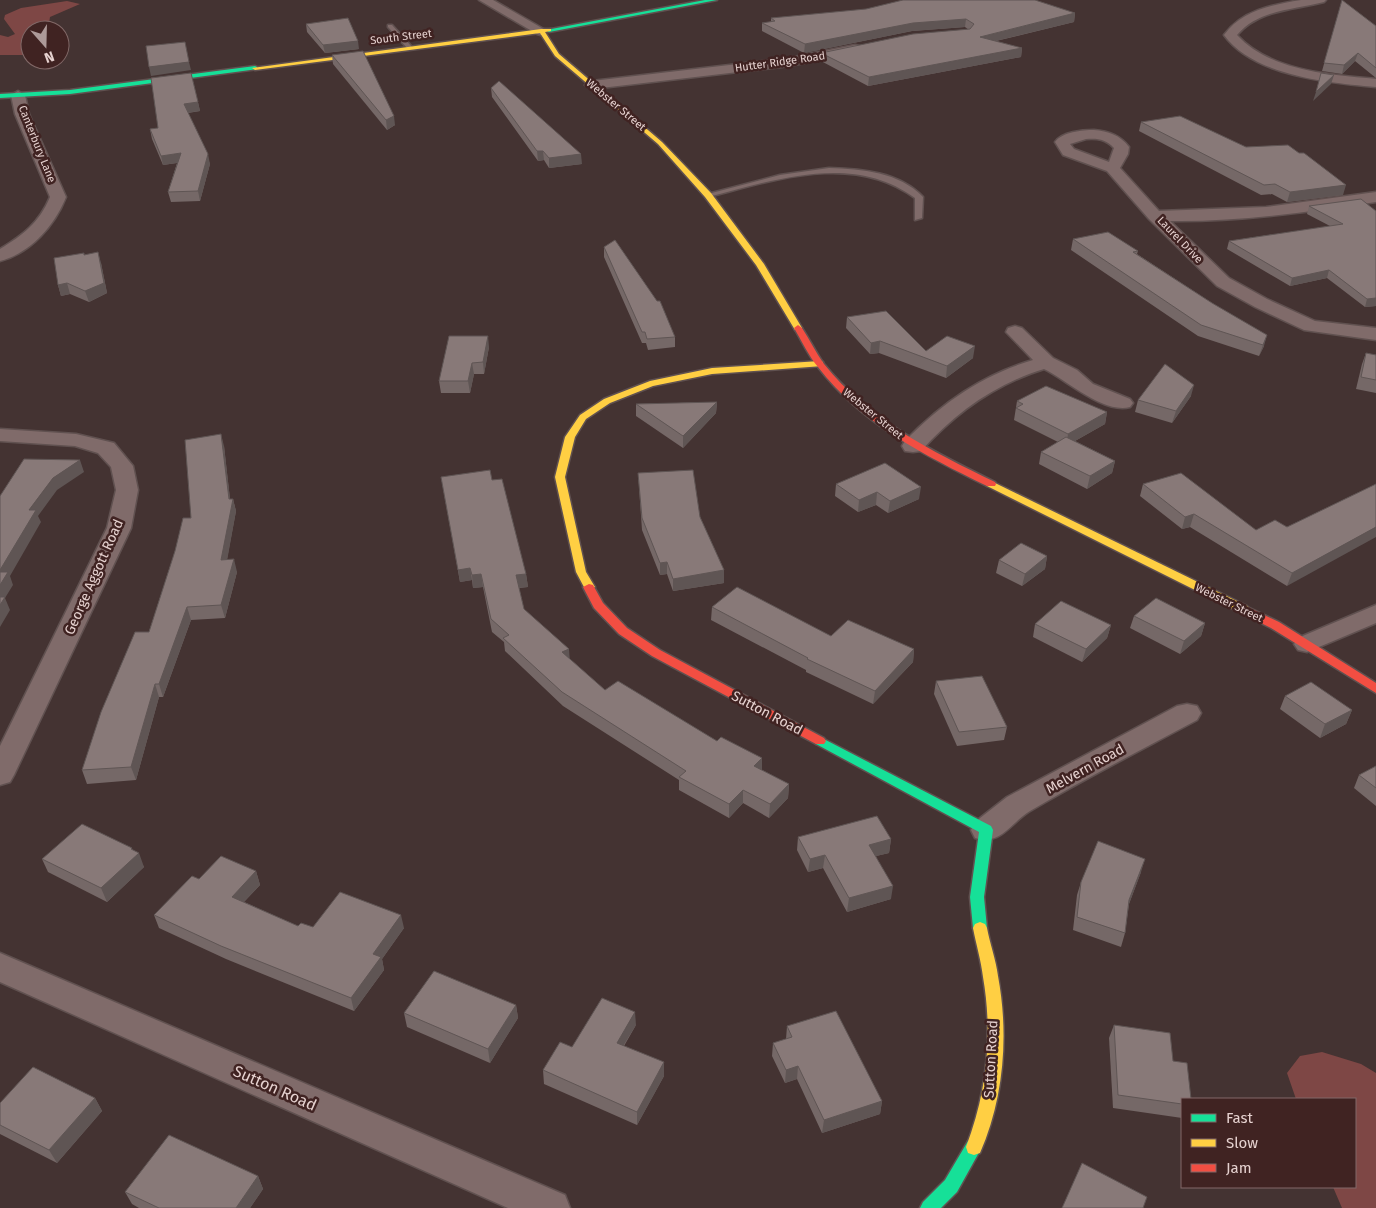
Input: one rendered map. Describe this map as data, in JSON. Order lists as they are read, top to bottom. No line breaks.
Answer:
{"streets":{"street":["South Street","Hutter Ridge Road","Webster Street","Canterbury Lane","Laurel Drive","George Aggott Road","Sutton Road","Melvern Road"]},"crossings":[["South Street","Webster Street"],["South Street","Canterbury Lane"],["Hutter Ridge Road","Webster Street"],["Webster Street","Sutton Road"],["Sutton Road","Melvern Road"]],"legend":["Fast","Slow","Jam"],"north":"bottom"}
